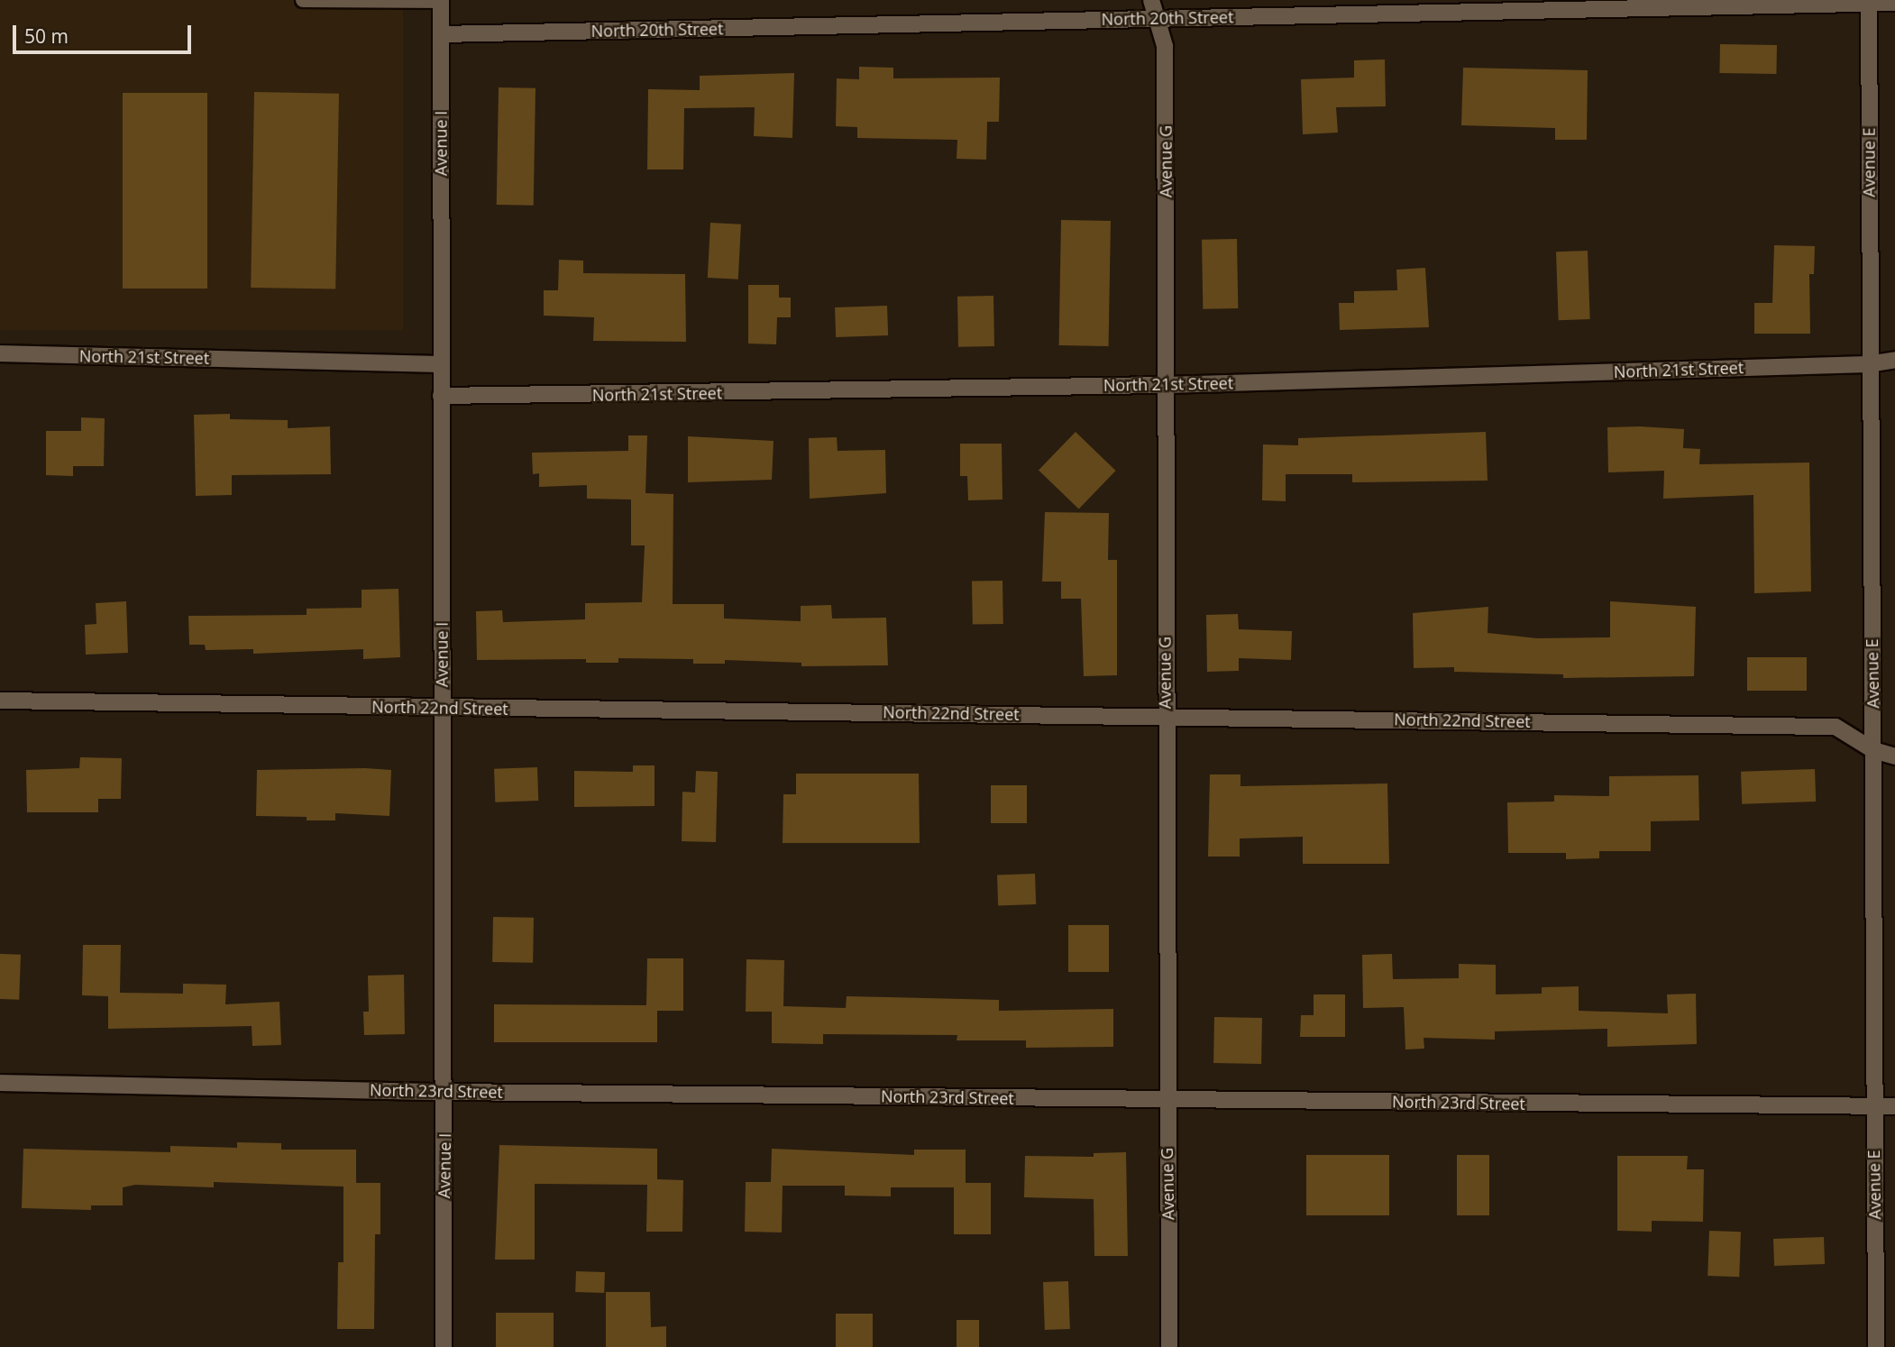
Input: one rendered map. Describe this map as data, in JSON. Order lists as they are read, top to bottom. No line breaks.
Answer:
{"streets":{"street":["North 20th Street","Avenue I","Avenue G","Avenue E","North 21st Street","North 22nd Street","North 23rd Street"]},"crossings":[["North 20th Street","Avenue I"],["North 20th Street","Avenue G"],["North 20th Street","Avenue E"],["Avenue I","North 21st Street"],["Avenue I","North 22nd Street"],["Avenue I","North 23rd Street"],["Avenue G","North 21st Street"],["Avenue G","North 22nd Street"],["Avenue G","North 23rd Street"],["Avenue E","North 21st Street"],["Avenue E","North 22nd Street"],["Avenue E","North 23rd Street"]],"scale_bar":"50 m"}
